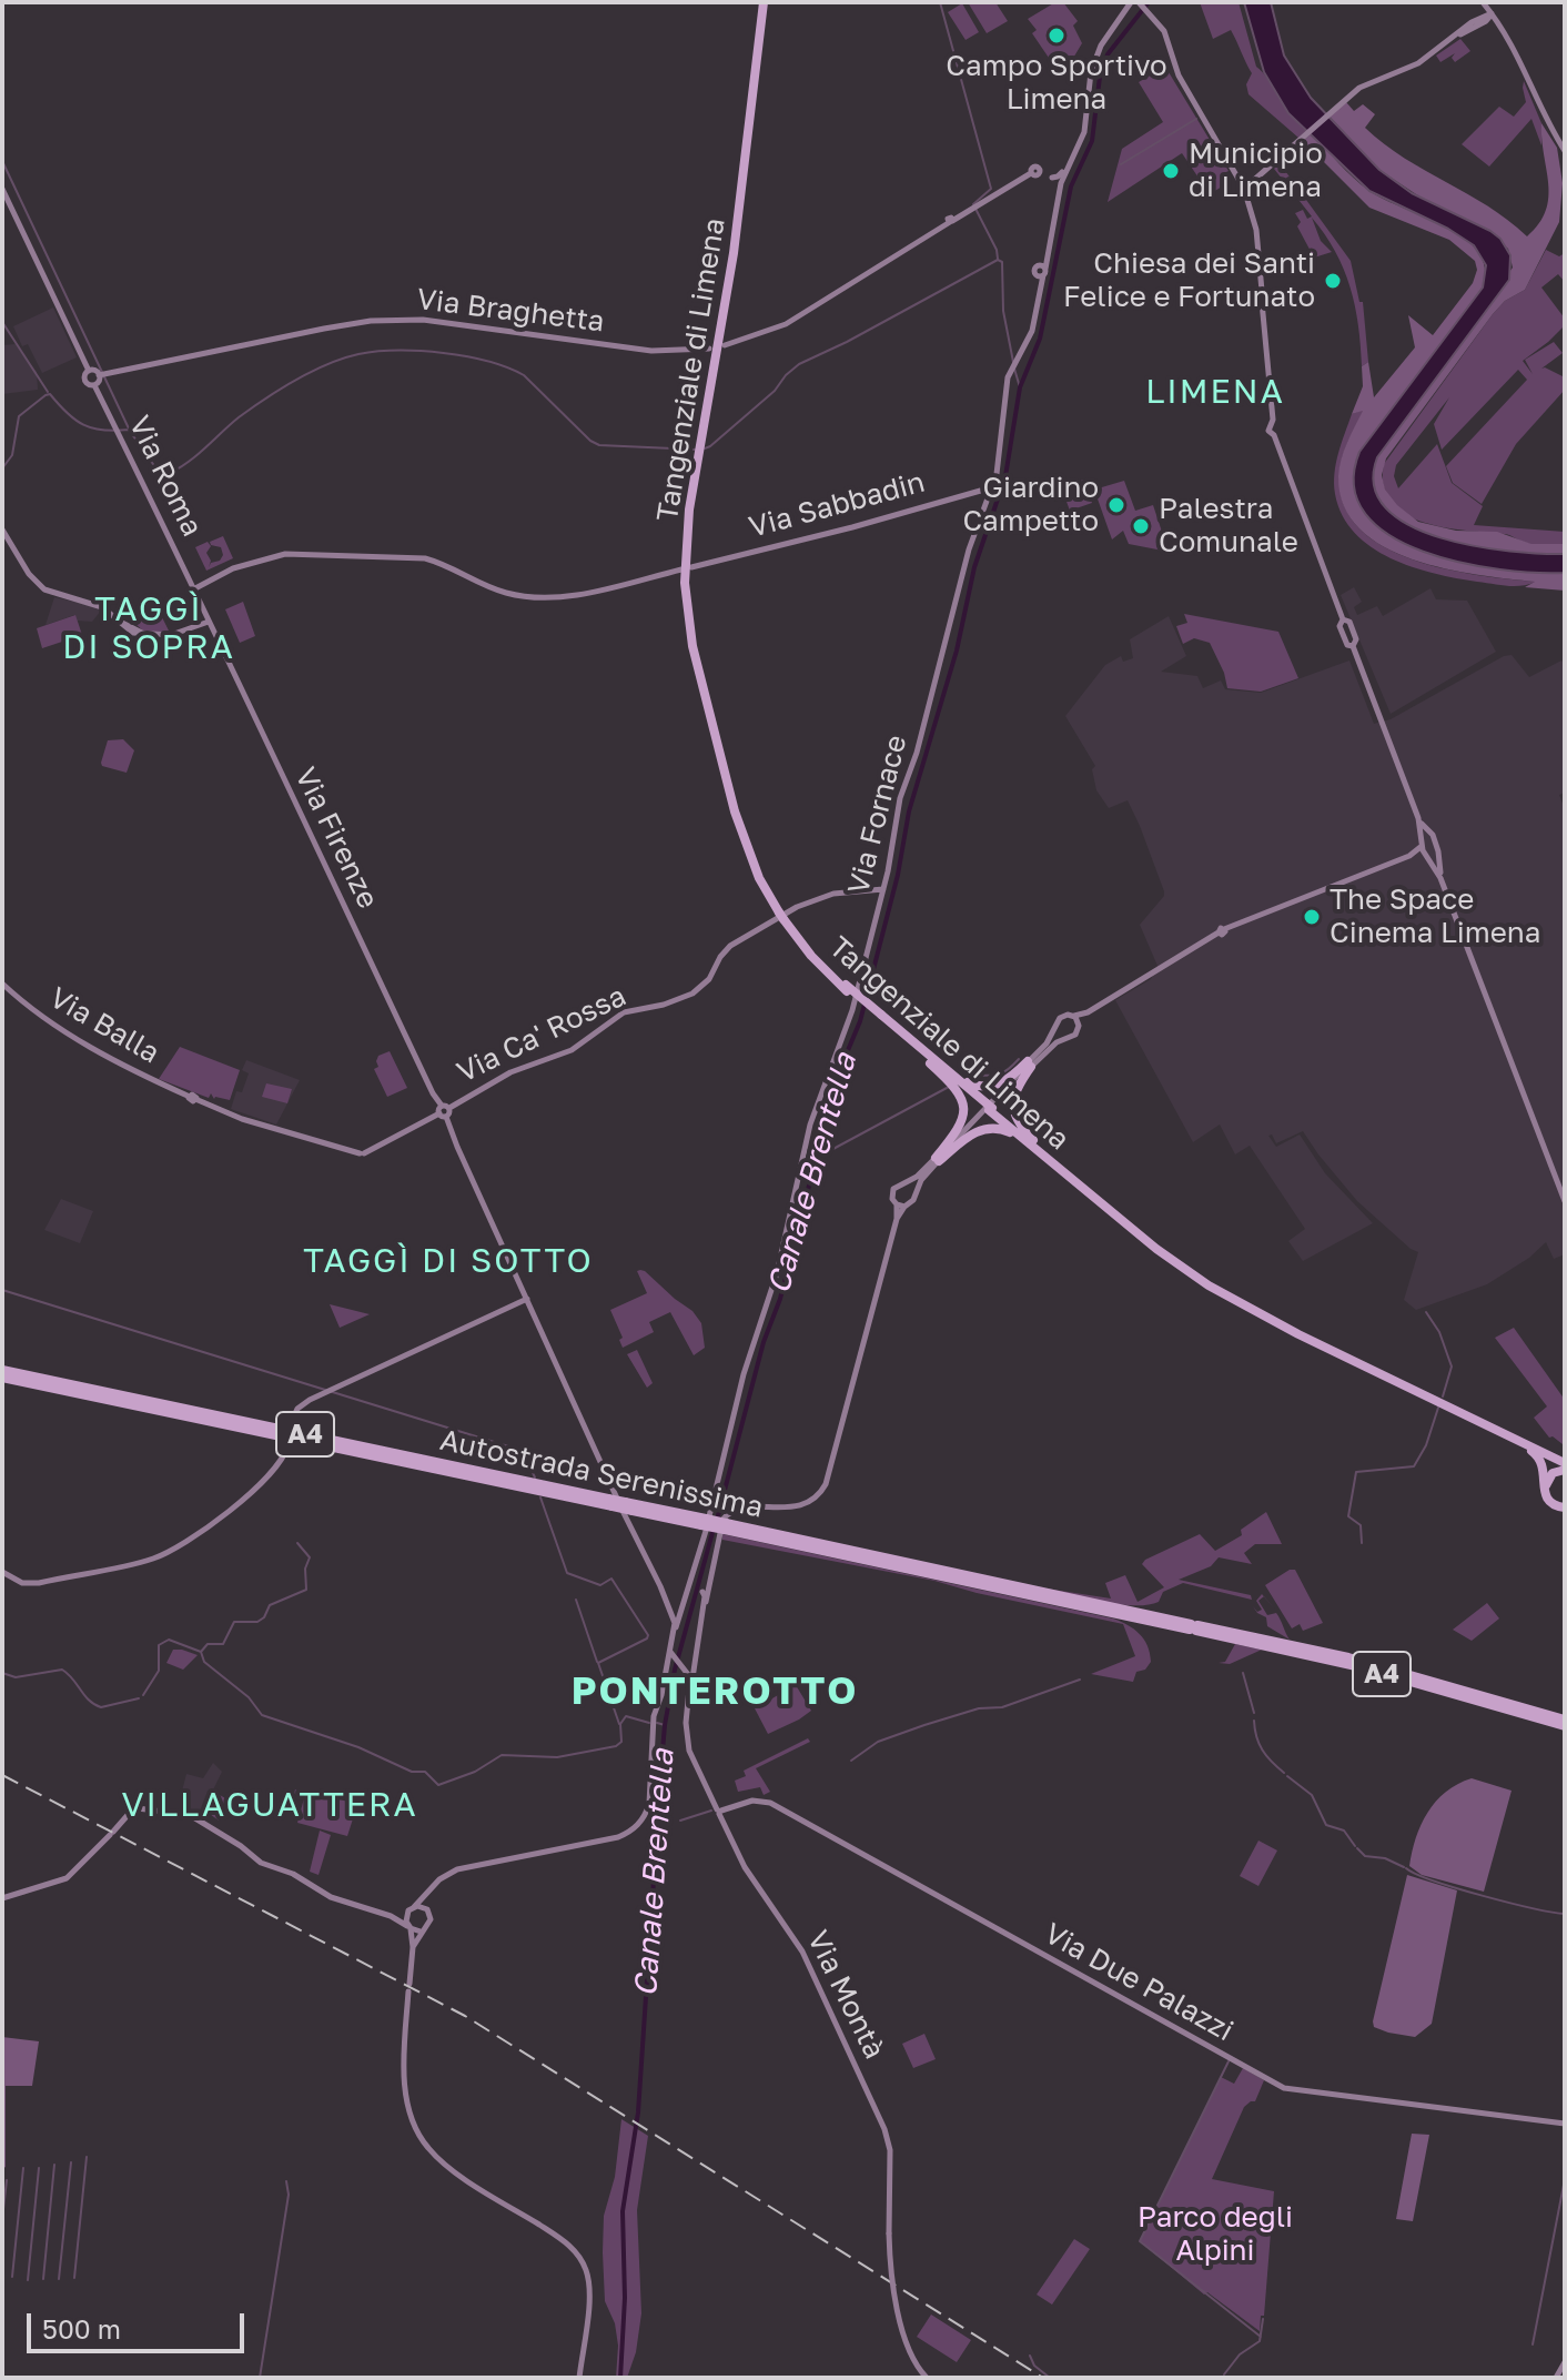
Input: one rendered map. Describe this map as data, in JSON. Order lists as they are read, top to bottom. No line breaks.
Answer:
{"streets":{"highway":["Tangenziale di Limena","A4","Autostrada Serenissima"],"street":["Via Braghetta","Via Roma","Via Sabbadin","Via Fornace","Via Firenze","Via Balla","Via Ca' Rossa","Via Due Palazzi","Via Montà"]},"crossings":[["Via Roma","Via Firenze"],["Via Sabbadin","Via Fornace"],["Via Fornace","Via Ca' Rossa"],["Via Fornace","Autostrada Serenissima"],["Via Firenze","Via Balla"],["Via Firenze","Via Ca' Rossa"],["Via Firenze","Autostrada Serenissima"],["Via Balla","Via Ca' Rossa"],["Via Due Palazzi","Via Montà"]],"districts":["LIMENA","TAGGÌ DI SOPRA","TAGGÌ DI SOTTO","PONTEROTTO","VILLAGUATTERA"],"water":["Canale Brentella"],"parks":["Parco degli Alpini"],"places":["Campo Sportivo Limena","Municipio di Limena","Chiesa dei Santi Felice e Fortunato","Giardino Campetto","Palestra Comunale","The Space Cinema Limena"],"scale_bar":"500 m"}
